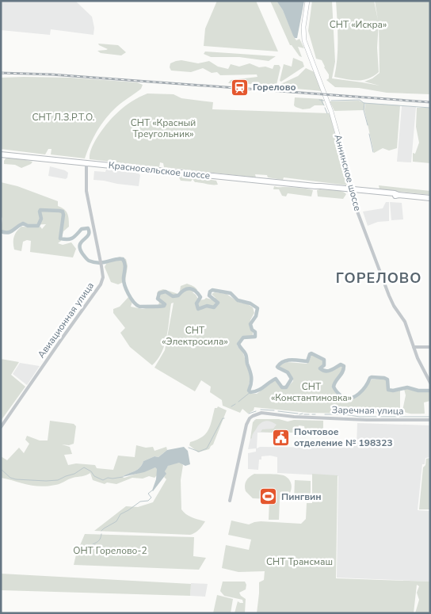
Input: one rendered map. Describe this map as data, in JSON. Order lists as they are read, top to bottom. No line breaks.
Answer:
{"streets":{"highway":["Красносельское шоссе"],"main road":["Аннинское шоссе"],"street":["Авиационная улица","Заречная улица"]},"crossings":[["Красносельское шоссе","Аннинское шоссе"],["Красносельское шоссе","Авиационная улица"]],"districts":["ГОРЕЛОВО"],"parks":["СНТ «Искра»","СНТ Л.З.Р.Т.О.","СНТ «Красный Треугольник»","СНТ «Электросила»","СНТ «Константиновка»","ОНТ Горелово-2","СНТ Трансмаш"],"places":{"station":["Горелово"],"public building":["Почтовое отделение № 198323"],"sports":["Пингвин"]}}
